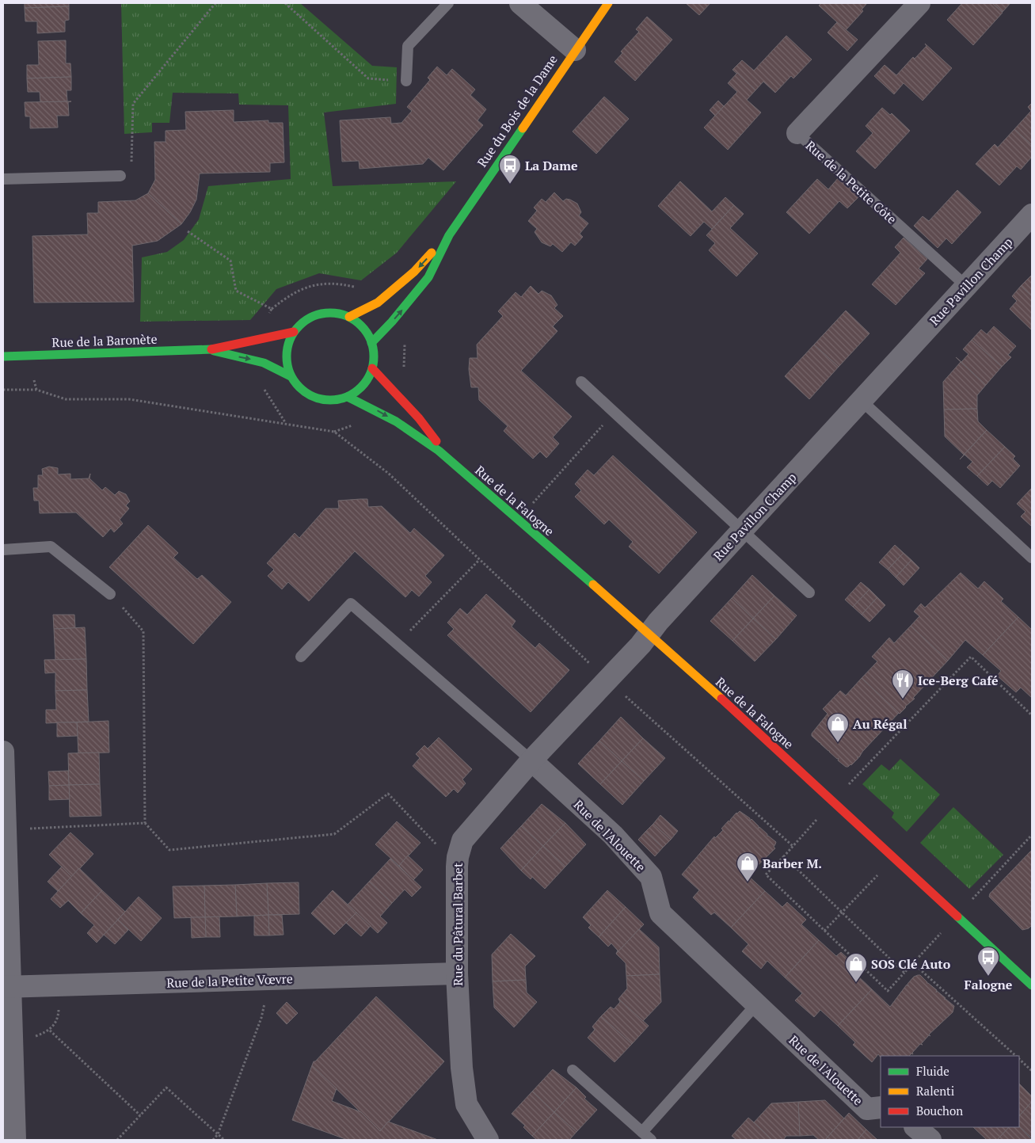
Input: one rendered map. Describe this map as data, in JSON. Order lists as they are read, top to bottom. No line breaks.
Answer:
{"streets":{"street":["Rue du Bois de la Dame","Rue de la Petite Côte","Rue Pavillon Champ","Rue de la Baronète","Rue de la Falogne","Rue de l'Alouette","Rue du Pâtural Barbet","Rue de la Petite Vœvre"]},"crossings":[["Rue du Bois de la Dame","Rue de la Baronète"],["Rue du Bois de la Dame","Rue de la Falogne"],["Rue de la Petite Côte","Rue Pavillon Champ"],["Rue Pavillon Champ","Rue de la Falogne"],["Rue Pavillon Champ","Rue du Pâtural Barbet"],["Rue de la Baronète","Rue de la Falogne"],["Rue de la Falogne","Rue du Pâtural Barbet"],["Rue de l'Alouette","Rue du Pâtural Barbet"],["Rue du Pâtural Barbet","Rue de la Petite Vœvre"]],"places":{"bus stop":["La Dame","Falogne"],"restaurant":["Ice-Berg Café"],"shop":["Au Régal","Barber M.","SOS Clé Auto"]},"legend":["Fluide","Ralenti","Bouchon"]}
